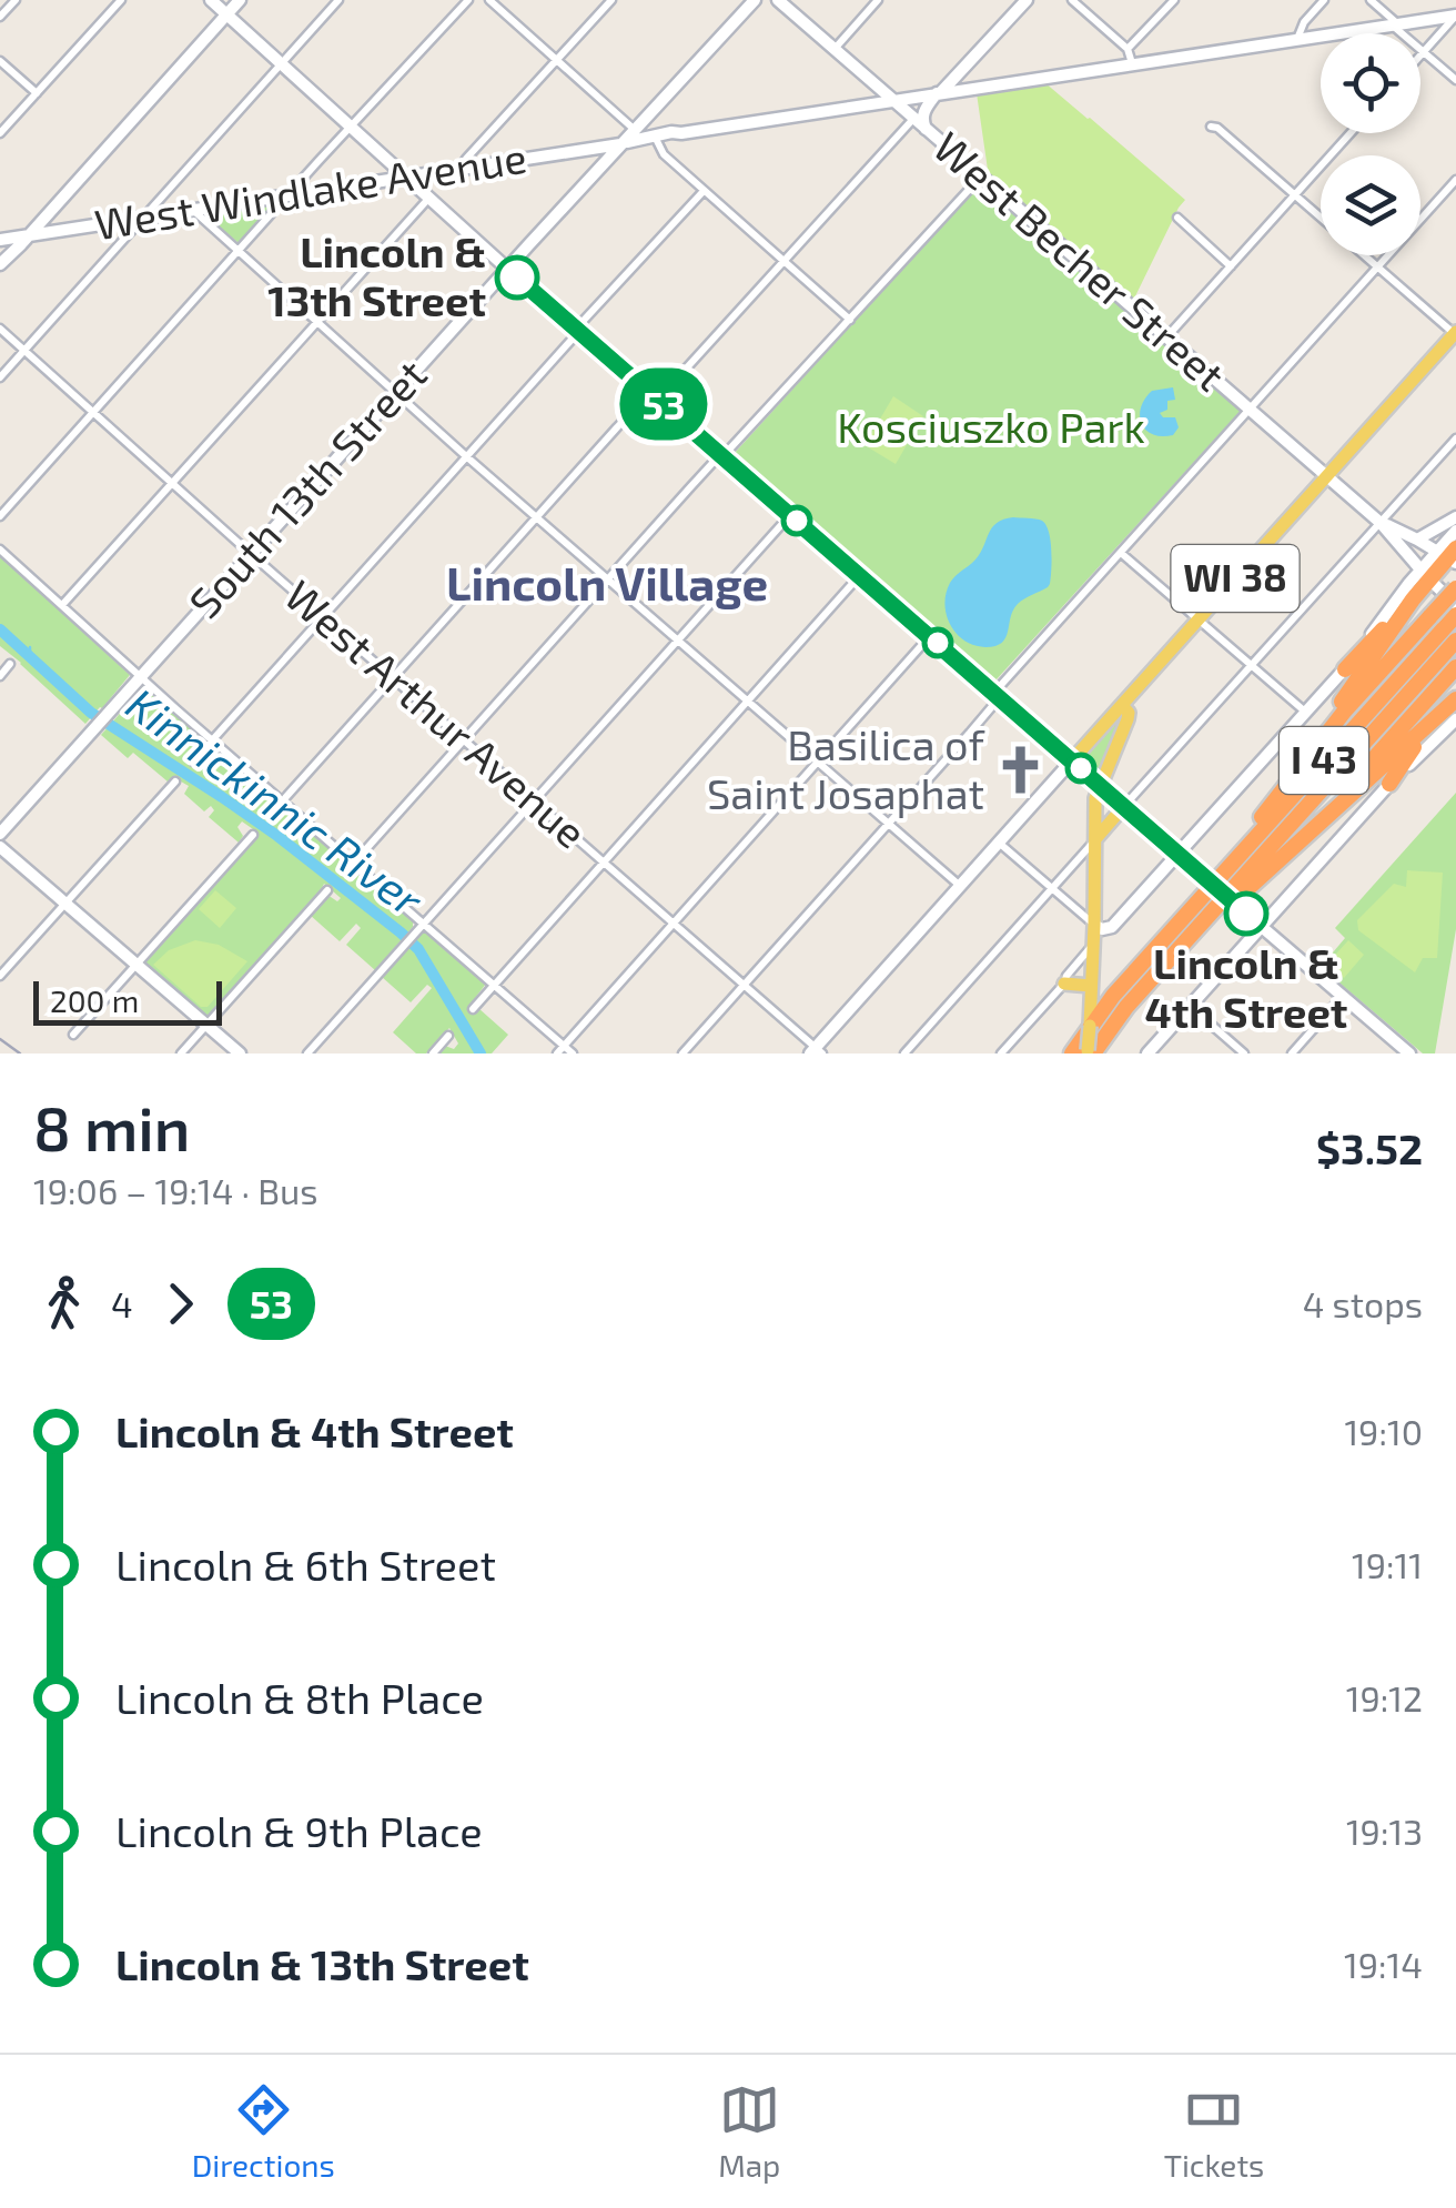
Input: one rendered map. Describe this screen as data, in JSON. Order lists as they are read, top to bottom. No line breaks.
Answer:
{"streets":{"highway":["I 43"],"main road":["WI 38"],"street":["West Windlake Avenue","West Becher Street","South 13th Street","West Arthur Avenue"]},"crossings":[["West Windlake Avenue","West Becher Street"],["West Windlake Avenue","South 13th Street"],["West Becher Street","WI 38"],["South 13th Street","West Arthur Avenue"]],"districts":["Lincoln Village"],"water":["Kinnickinnic River"],"parks":["Kosciuszko Park"],"places":{"other":["Lincoln & 13th Street","Lincoln & 4th Street"],"church":["Basilica of Saint Josaphat"]},"lines":["bus line 53"],"scale_bar":"200 m","page":{"on_map":"53","scale":"200 m","heading":["8 min","19:06 – 19:14 · Bus","$3.52"],"legs":["4","53","4 stops"],"list":[{"name":"Lincoln & 4th Street","value":"19:10"},{"name":"Lincoln & 6th Street","value":"19:11"},{"name":"Lincoln & 8th Place","value":"19:12"},{"name":"Lincoln & 9th Place","value":"19:13"},{"name":"Lincoln & 13th Street","value":"19:14"}],"tabs":["Directions","Map","Tickets"]}}
